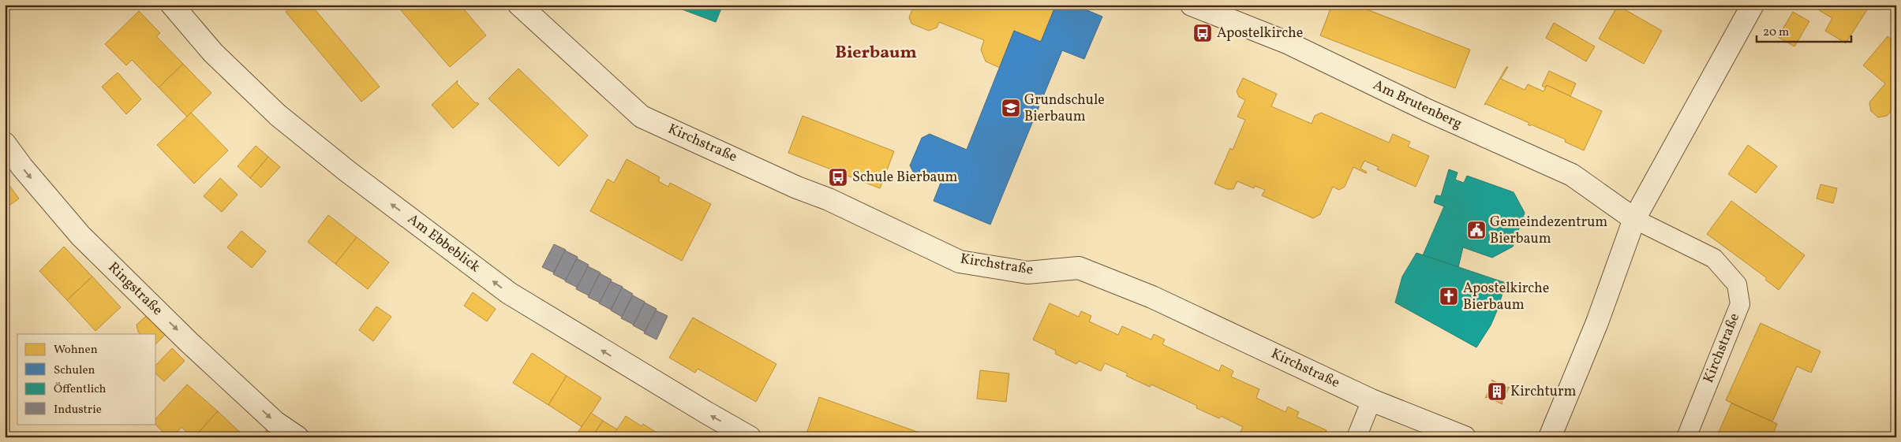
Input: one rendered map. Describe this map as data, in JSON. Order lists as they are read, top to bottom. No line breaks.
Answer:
{"streets":{"street":["Am Brutenberg","Kirchstraße","Am Ebbeblick","Ringstraße"]},"crossings":[["Am Brutenberg","Kirchstraße"]],"one_way":["Am Ebbeblick","Ringstraße"],"districts":["Bierbaum"],"places":{"bus stop":["Apostelkirche","Schule Bierbaum"],"school or university":["Grundschule Bierbaum"],"public building":["Gemeindezentrum Bierbaum"],"church":["Apostelkirche Bierbaum"],"building":["Kirchturm"]},"legend":["Wohnen","Schulen","Öffentlich","Industrie"],"scale_bar":"20 m"}
